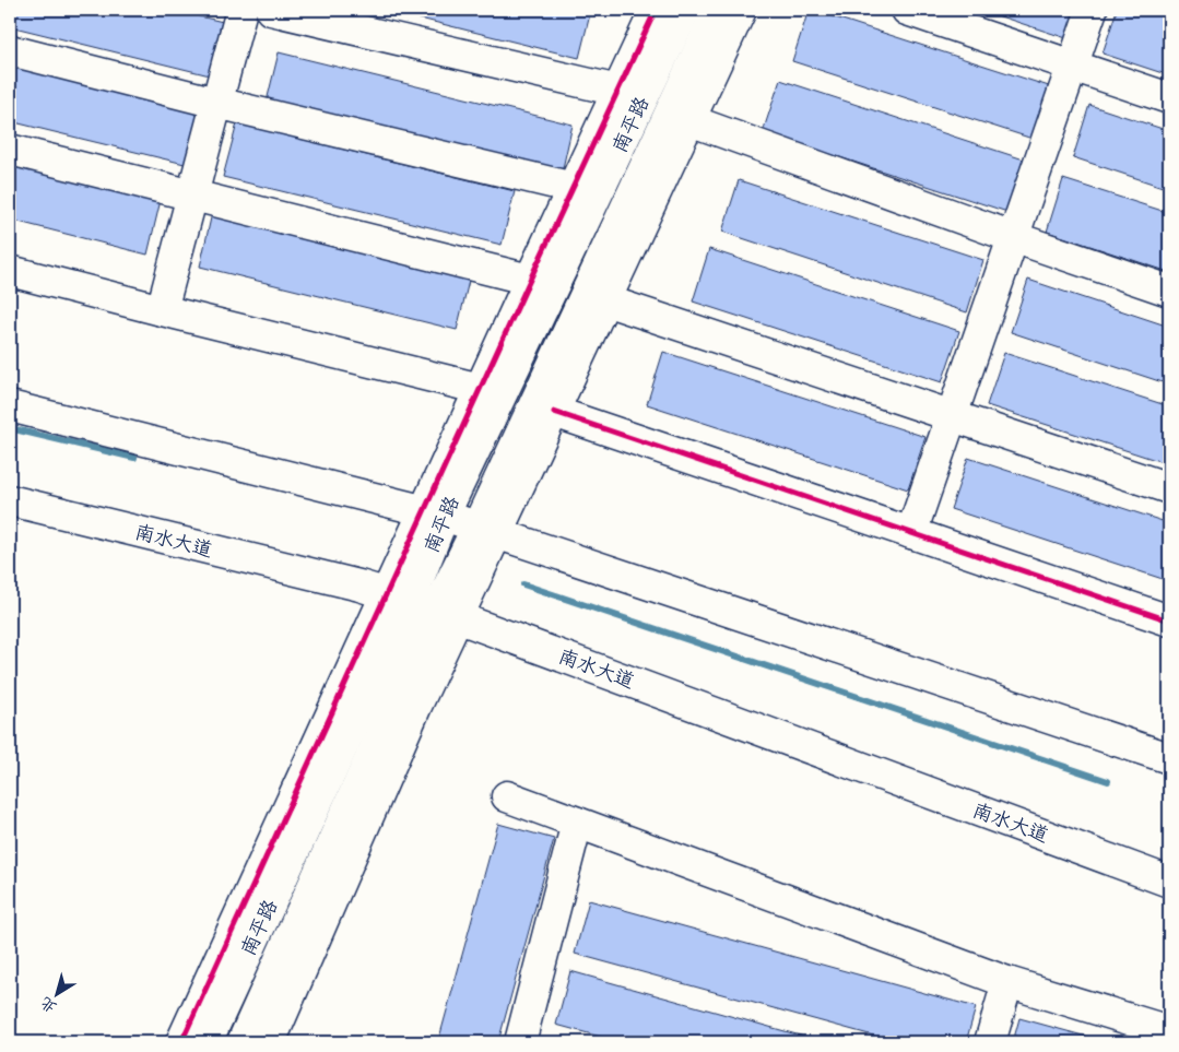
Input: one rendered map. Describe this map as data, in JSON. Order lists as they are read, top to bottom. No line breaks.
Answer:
{"streets":{"main road":["南平路","南水大道"]},"crossings":[["南平路","南水大道"]],"north":"bottom left"}
